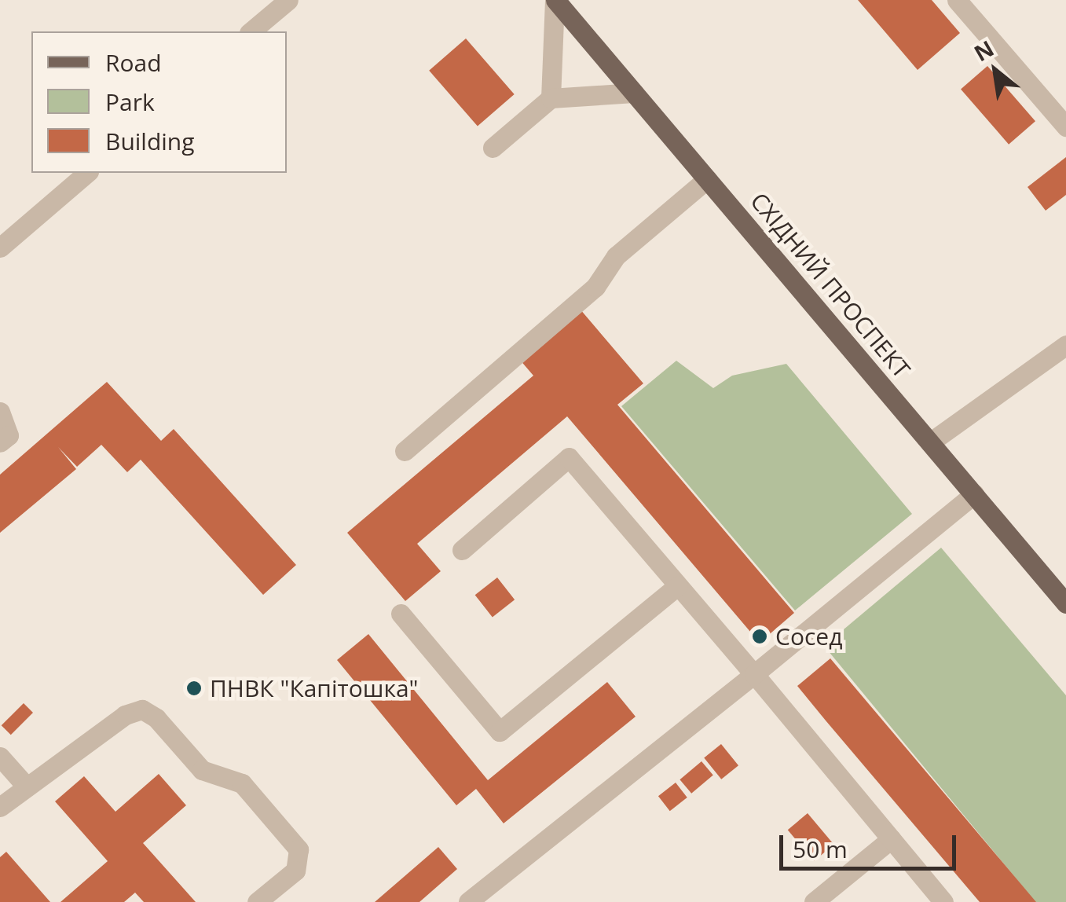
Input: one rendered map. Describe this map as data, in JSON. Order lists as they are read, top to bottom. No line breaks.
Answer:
{"streets":{"main road":["СХІДНИЙ ПРОСПЕКТ"]},"places":["Сосед","ПНВК \"Капітошка\""],"legend":["Road","Park","Building"],"scale_bar":"50 m","north":"top left"}
